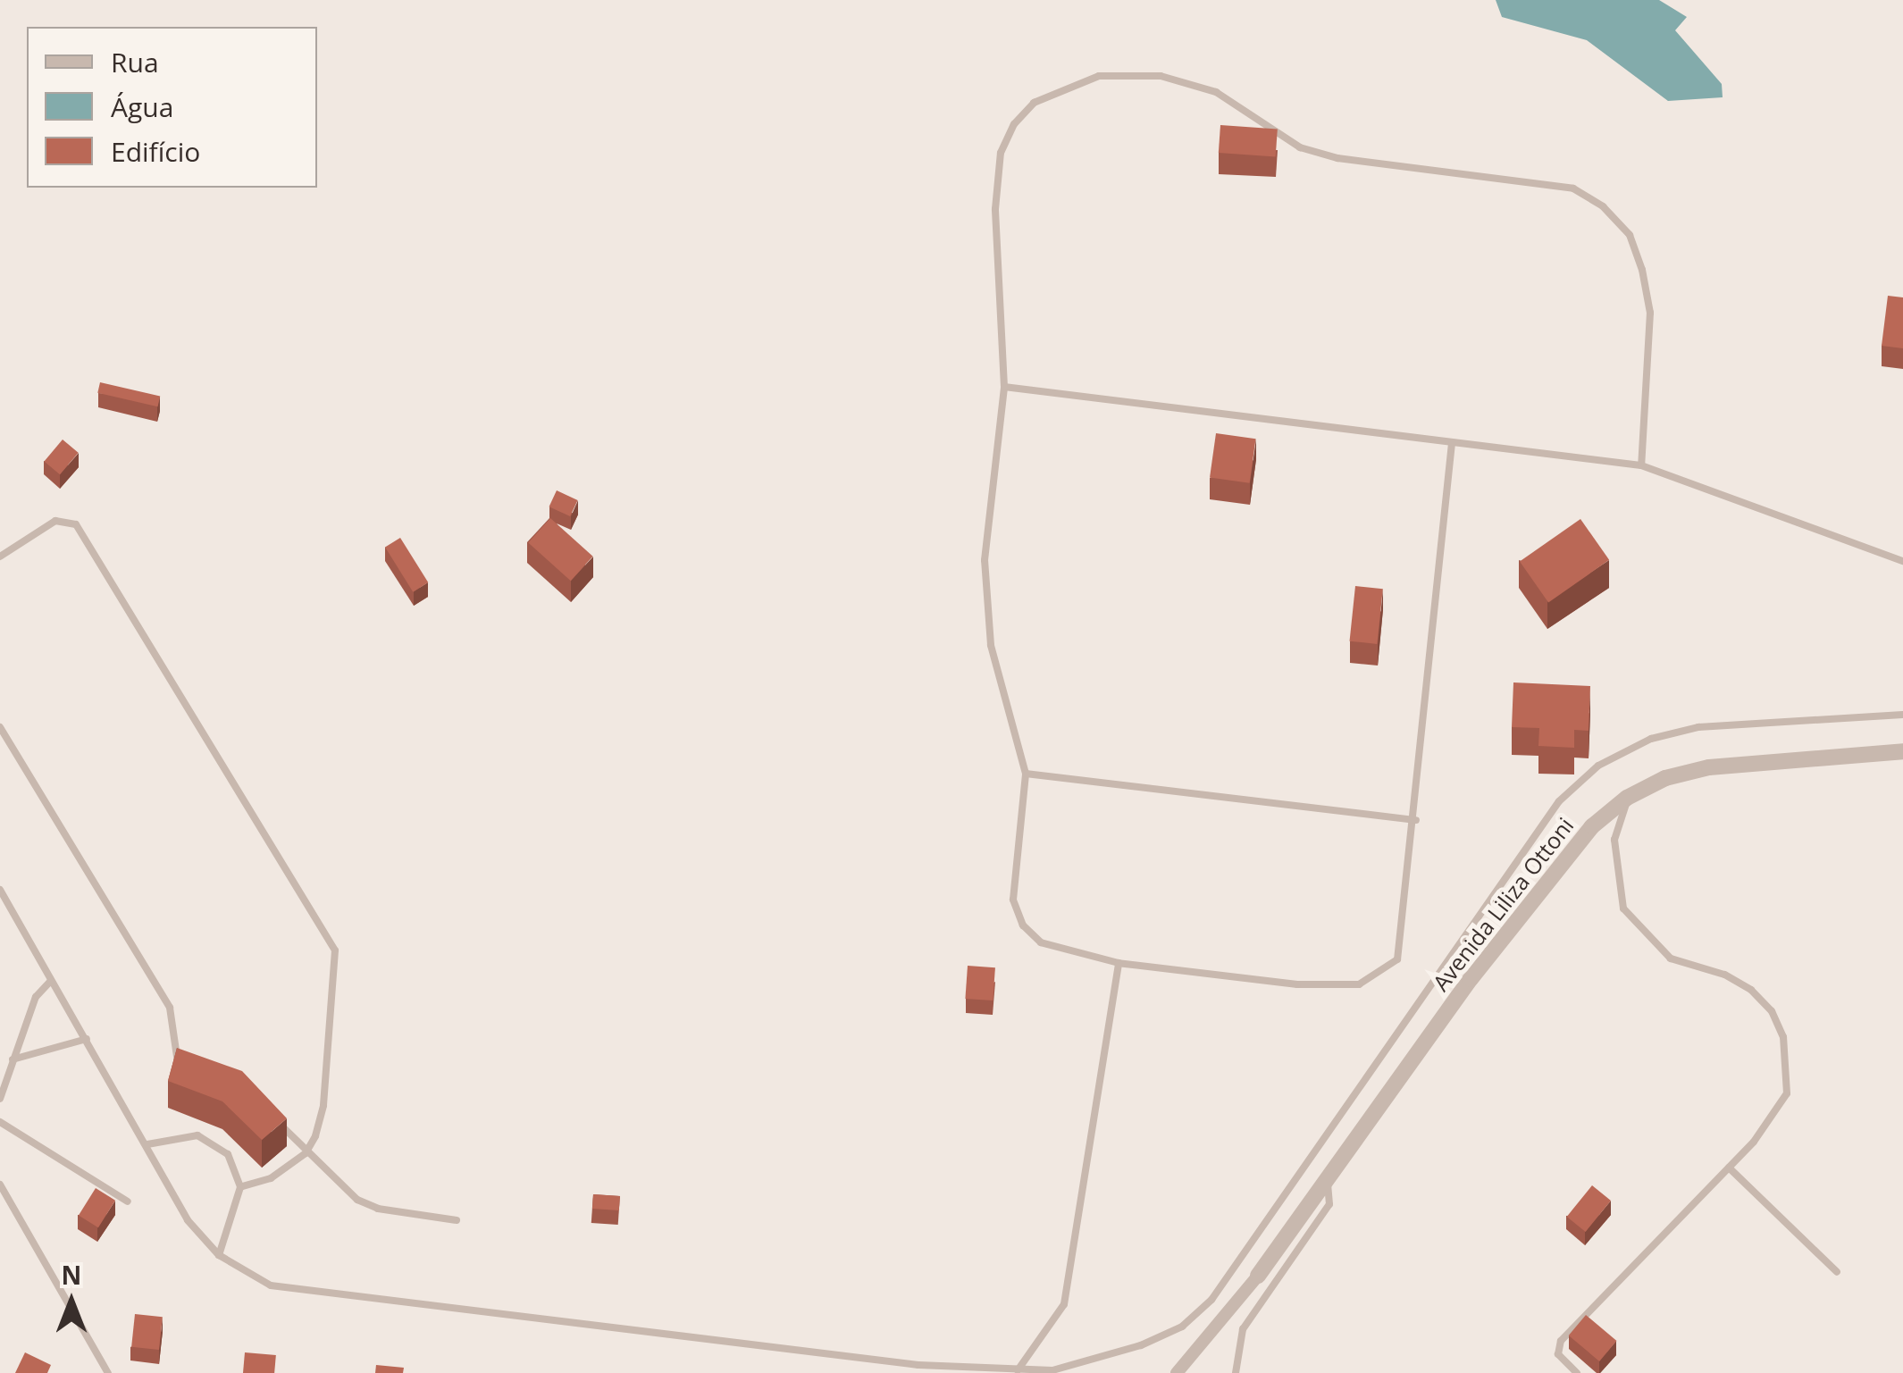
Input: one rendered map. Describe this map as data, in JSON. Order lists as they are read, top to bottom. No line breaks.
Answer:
{"streets":{"street":["Avenida Liliza Ottoni"]},"legend":["Rua","Água","Edifício"],"north":"top"}
